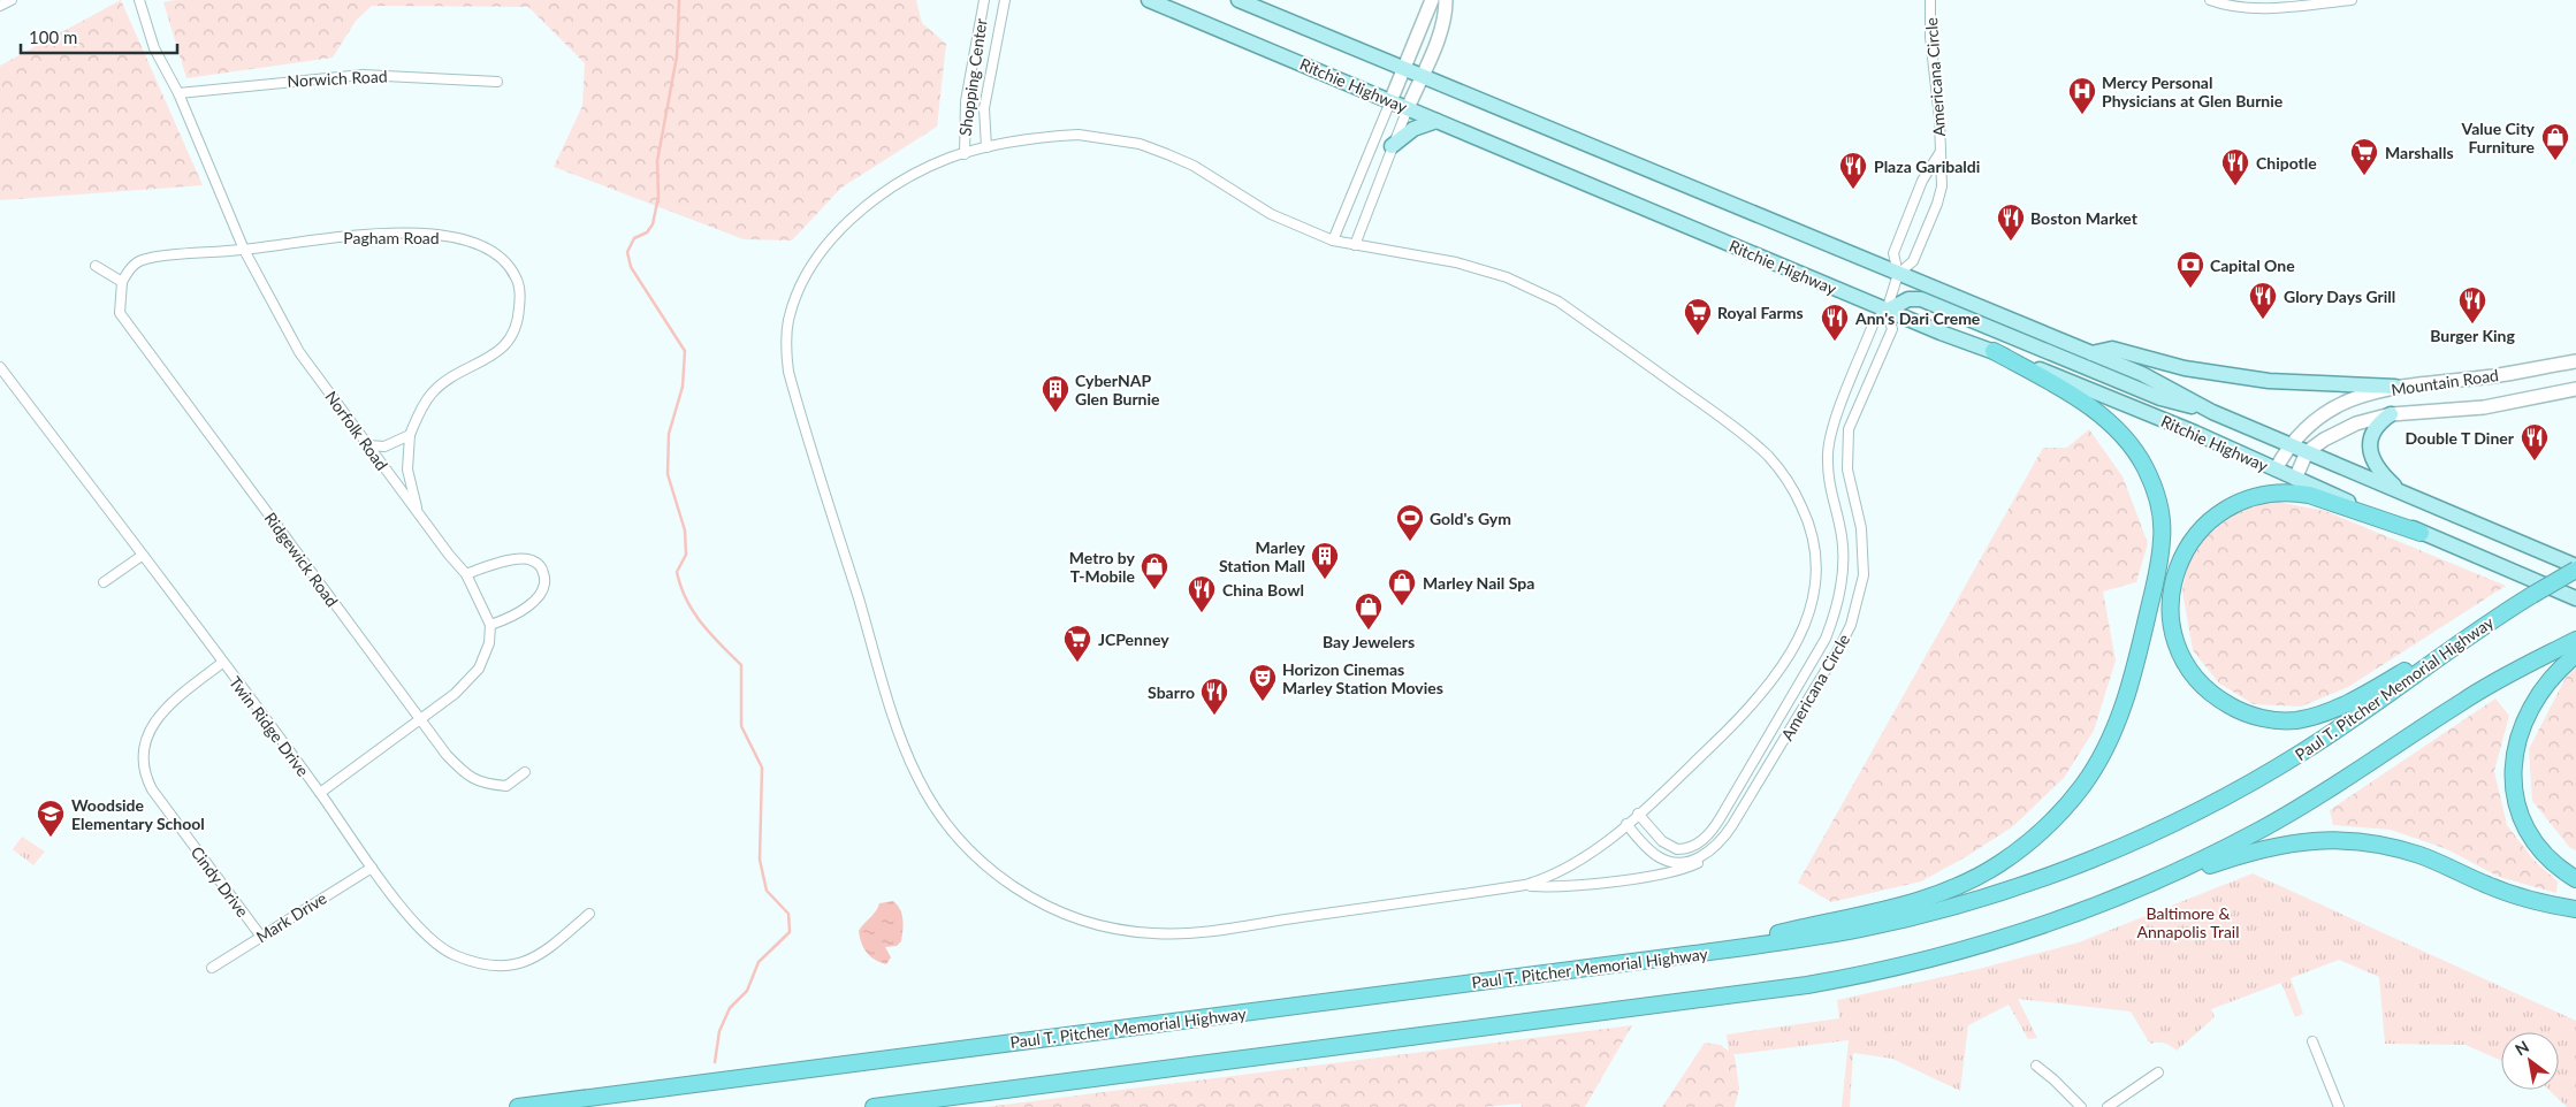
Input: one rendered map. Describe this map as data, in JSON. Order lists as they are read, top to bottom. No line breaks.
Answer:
{"streets":{"highway":["Paul T. Pitcher Memorial Highway"],"main road":["Ritchie Highway","Mountain Road"],"street":["Shopping Center","Americana Circle","Norwich Road","Pagham Road","Norfolk Road","Ridgewick Road","Twin Ridge Drive","Cindy Drive","Mark Drive"]},"crossings":[["Americana Circle","Ritchie Highway"],["Norwich Road","Norfolk Road"],["Ritchie Highway","Mountain Road"],["Ritchie Highway","Paul T. Pitcher Memorial Highway"],["Pagham Road","Norfolk Road"],["Twin Ridge Drive","Cindy Drive"],["Twin Ridge Drive","Mark Drive"],["Cindy Drive","Mark Drive"]],"parks":["Baltimore & Annapolis Trail"],"places":{"hospital":["Mercy Personal Physicians at Glen Burnie"],"shop":["Value City Furniture","Metro by T-Mobile","Marley Nail Spa","Bay Jewelers"],"supermarket":["Marshalls","Royal Farms","JCPenney"],"restaurant":["Chipotle","Plaza Garibaldi","Boston Market","Glory Days Grill","Burger King","Ann's Dari Creme","Double T Diner","China Bowl","Sbarro"],"bank":["Capital One"],"building":["CyberNAP Glen Burnie","Marley Station Mall"],"sports":["Gold's Gym"],"theatre":["Horizon Cinemas Marley Station Movies"],"school or university":["Woodside Elementary School"]},"scale_bar":"100 m","north":"top left"}
